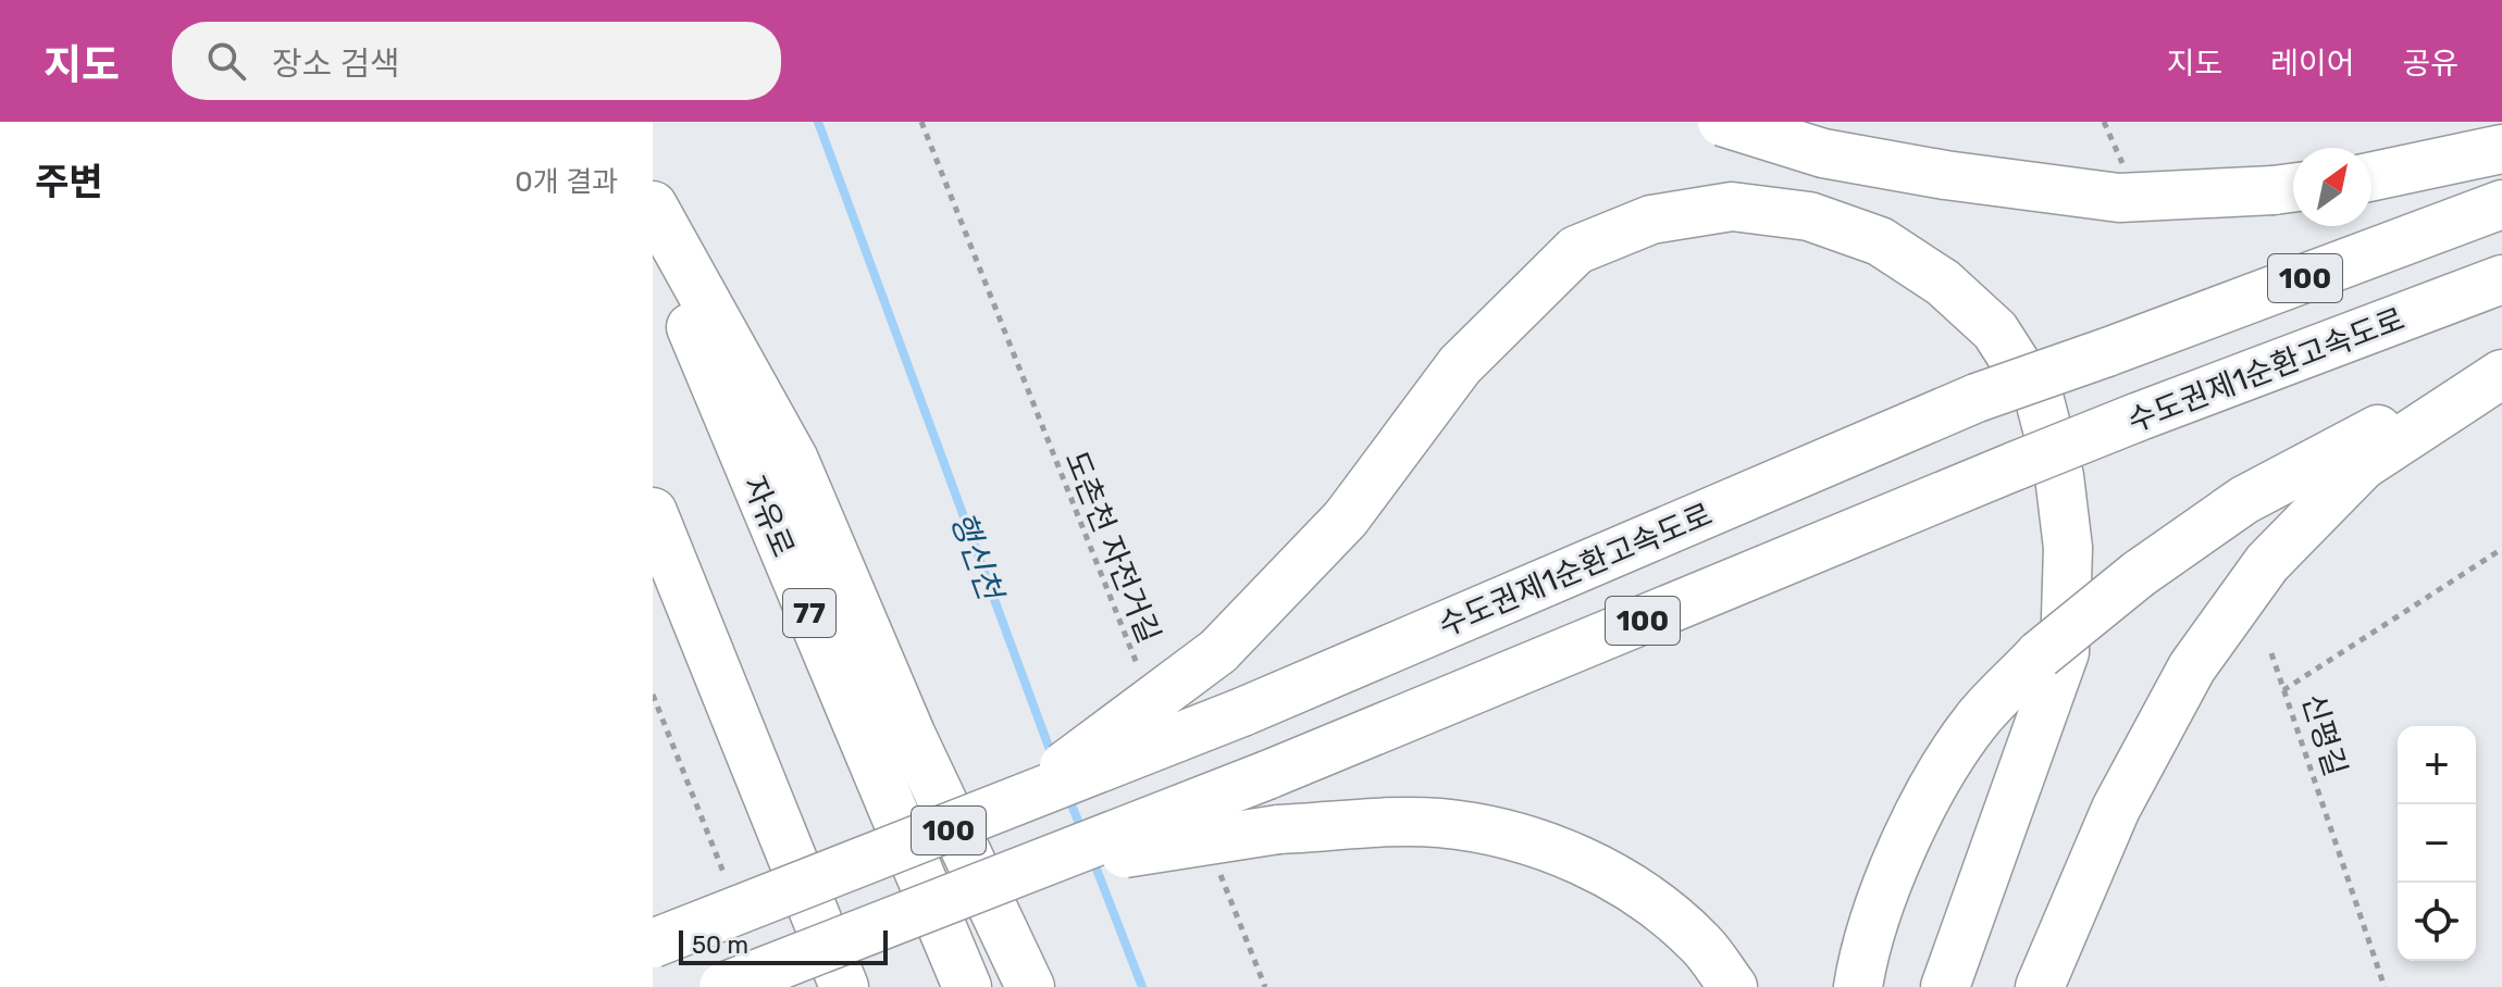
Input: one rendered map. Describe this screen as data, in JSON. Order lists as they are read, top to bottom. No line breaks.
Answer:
{"streets":{"highway":["100","수도권제1순환고속도로","자유로","77"],"path":["도촌천 자전거길","신평길"]},"water":["행신천"],"scale_bar":"50 m","north":"top right","page":{"header":"지도","search":"장소 검색","nav":["지도","레이어","공유"],"heading":["주변","0개 결과"],"map_buttons":["+","−"],"scale":"50 m"}}
